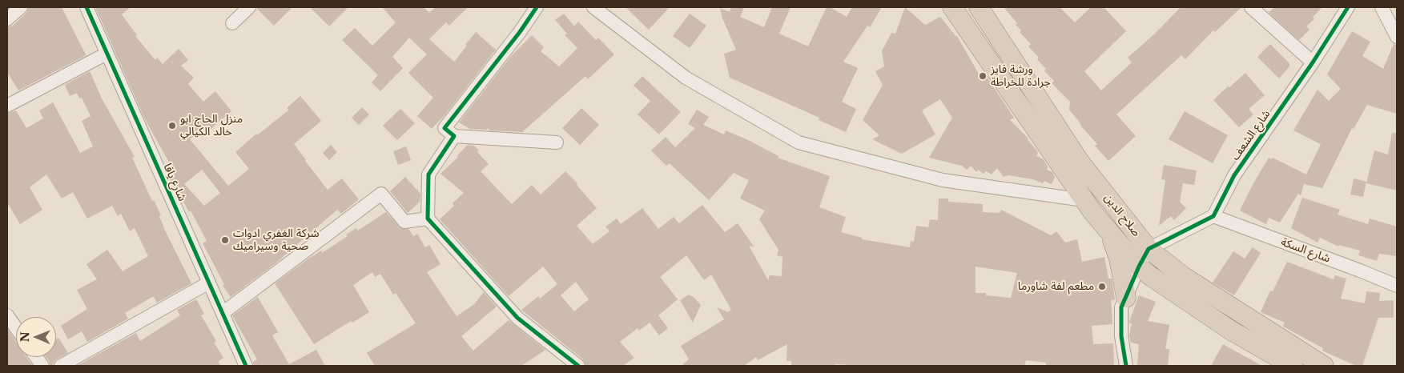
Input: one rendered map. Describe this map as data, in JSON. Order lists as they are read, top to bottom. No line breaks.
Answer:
{"streets":{"highway":["صلاح الدين"],"street":["شارع الشعف","شارع يافا","شارع السكة"]},"crossings":[["شارع الشعف","شارع السكة"]],"places":["ورشة فايز جرادة للخراطة","منزل الحاج ابو خالد الكيالي","شركة الغفري ادوات صحية وسيراميك","مطعم لفة شاورما"],"north":"left"}
